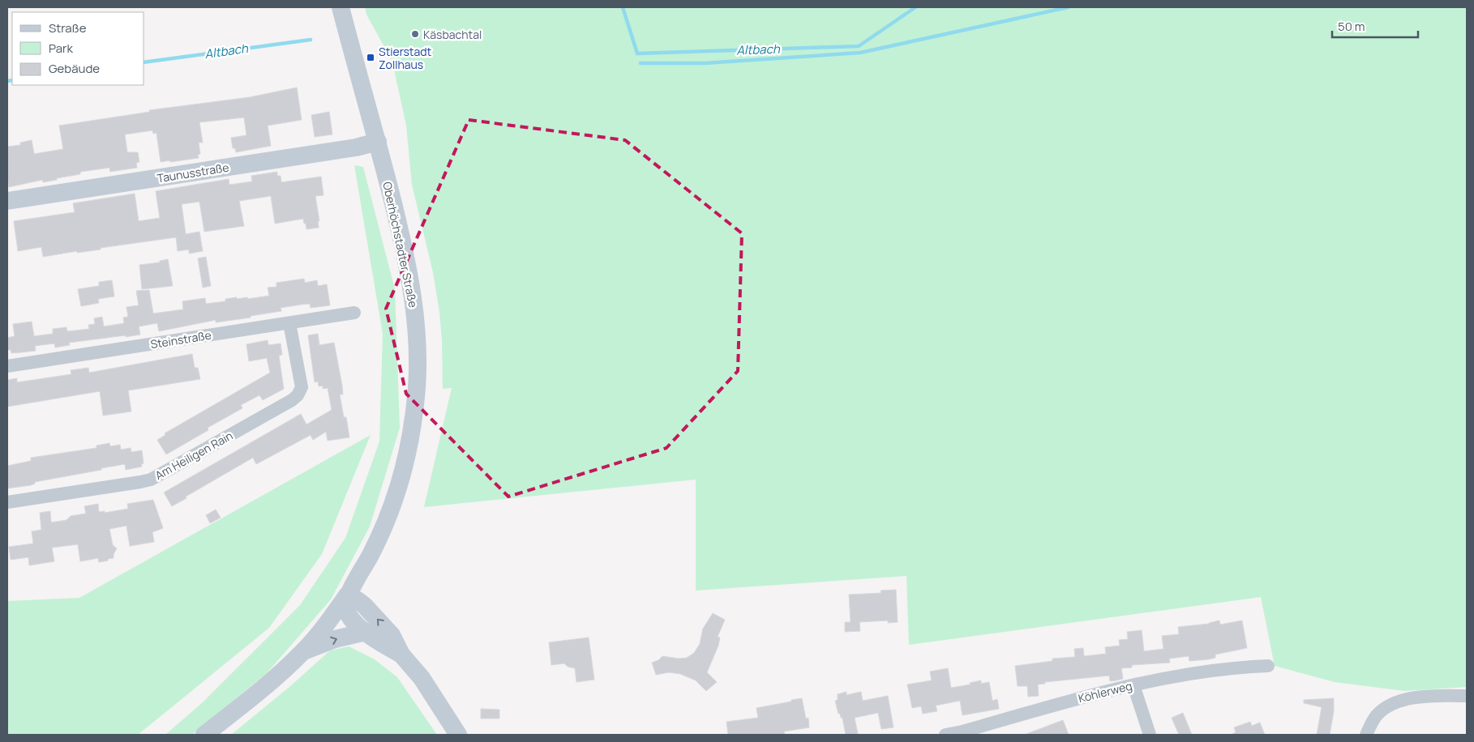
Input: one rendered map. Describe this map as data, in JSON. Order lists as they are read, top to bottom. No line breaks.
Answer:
{"streets":{"main road":["Taunusstraße","Oberhöchstadter Straße"],"street":["Steinstraße","Am Heiligen Rain","Köhlerweg"]},"crossings":[["Taunusstraße","Oberhöchstadter Straße"],["Steinstraße","Am Heiligen Rain"]],"water":["Altbach"],"places":{"other":["Käsbachtal"],"transit":["Stierstadt Zollhaus"]},"legend":["Straße","Park","Gebäude"],"scale_bar":"50 m"}
